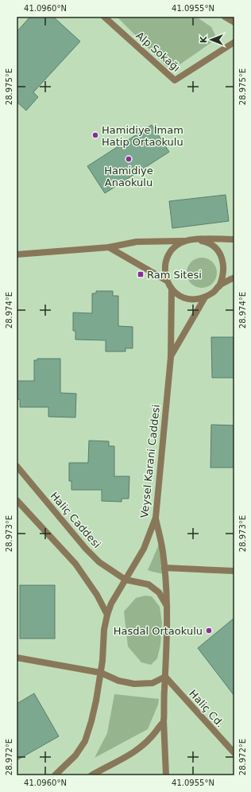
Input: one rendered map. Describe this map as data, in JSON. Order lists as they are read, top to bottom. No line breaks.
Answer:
{"streets":{"street":["Alp Sokağı","Veysel Karani Caddesi","Haliç Caddesi","Haliç Cd."]},"crossings":[["Veysel Karani Caddesi","Haliç Caddesi"]],"places":{"other":["Hamidiye İmam Hatip Ortaokulu","Hamidiye Anaokulu","Hasdal Ortaokulu"],"transit":["Ram Sitesi"]},"north":"left","coordinates":["41.0960°N","41.0955°N","28.975°E","28.974°E","28.973°E","28.972°E"]}
